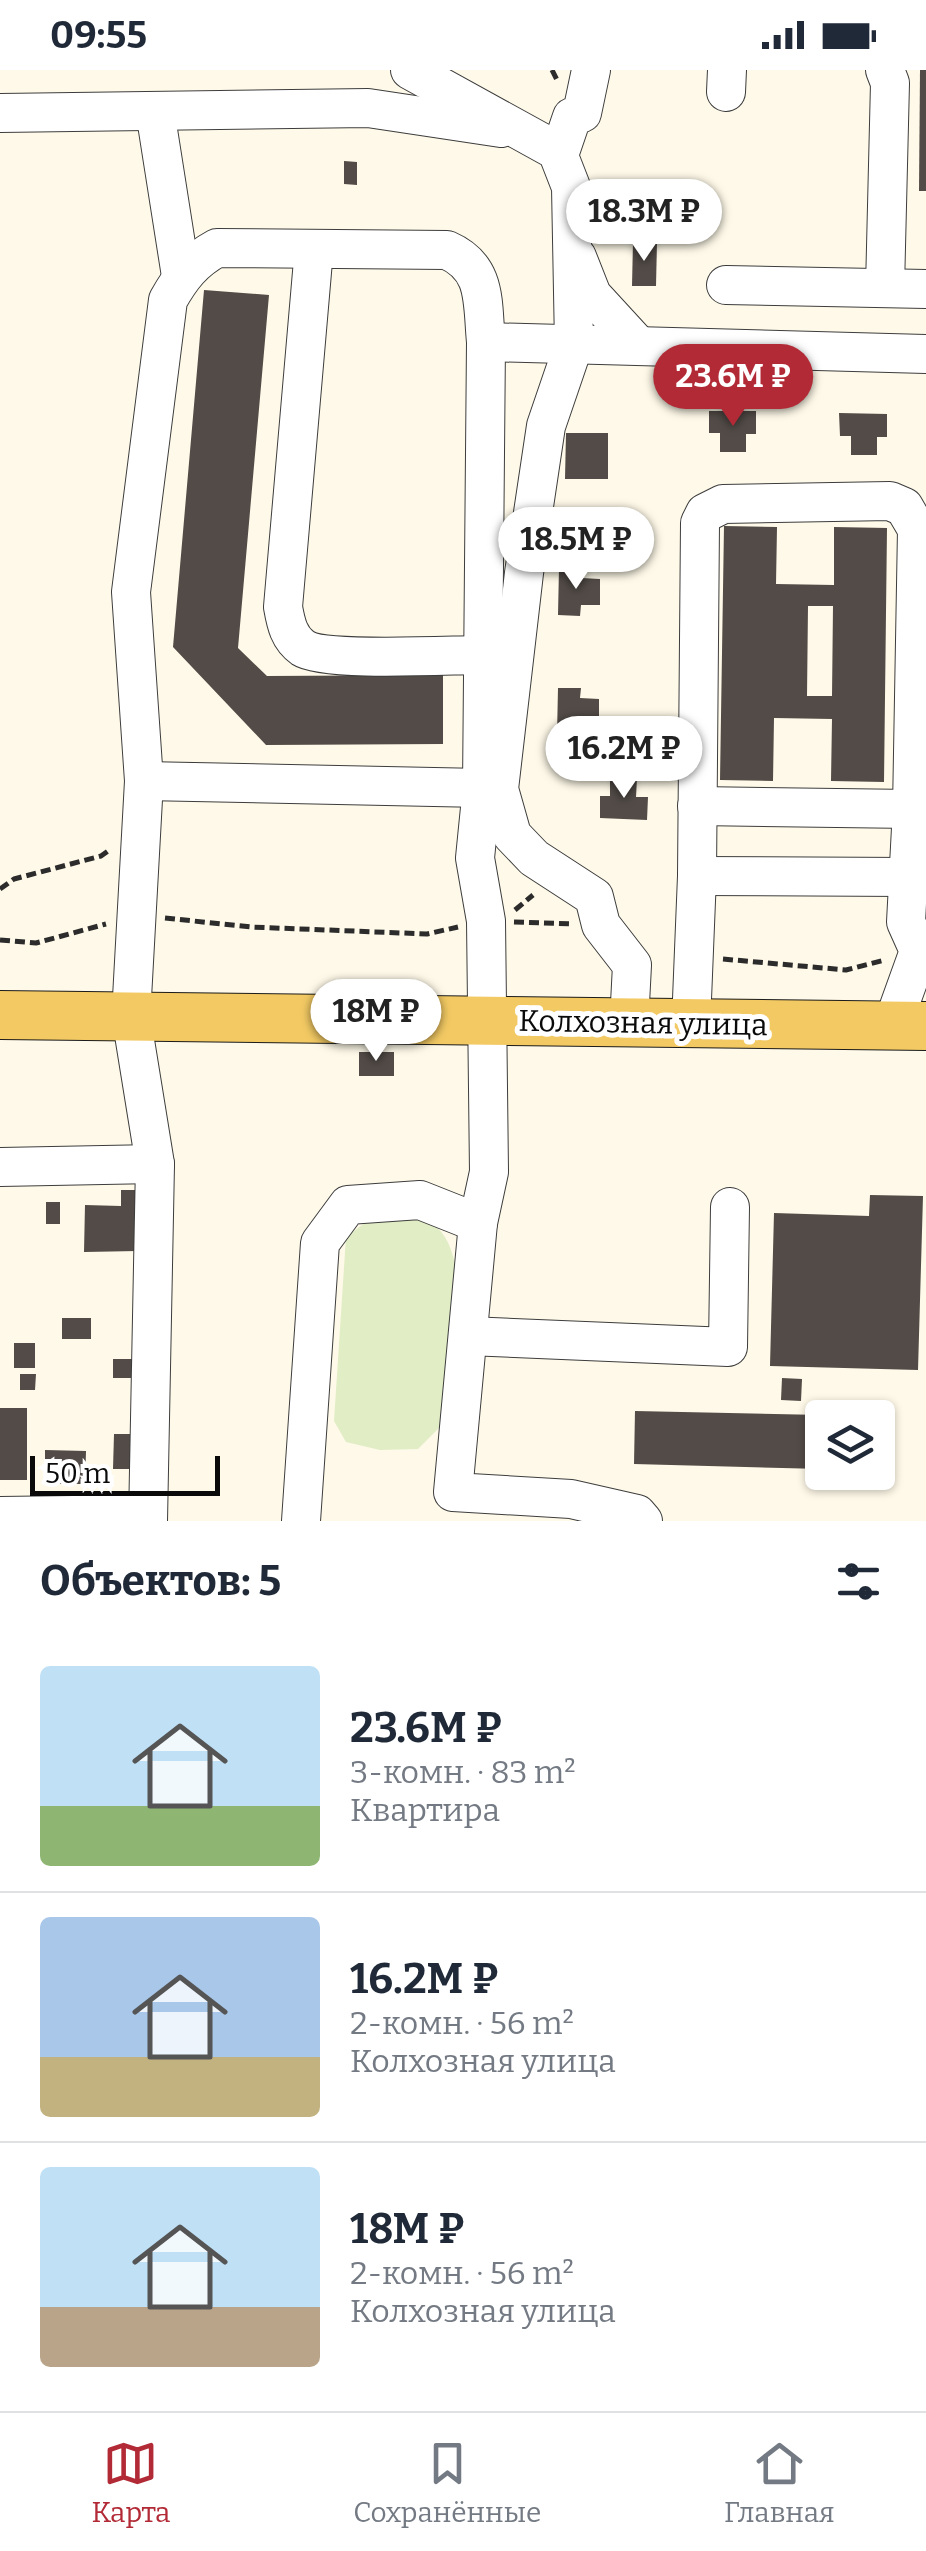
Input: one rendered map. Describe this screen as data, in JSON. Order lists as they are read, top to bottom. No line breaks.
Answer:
{"streets":{"main road":["Колхозная улица"]},"scale_bar":"50 m","page":{"status":"09:55","price":["18.3M ₽","23.6M ₽","18.5M ₽","16.2M ₽","18M ₽"],"scale":"50 m","heading":"Объектов: 5","list":[{"name":"23.6M ₽","note":"3-комн. · 83 m² · Квартира"},{"name":"16.2M ₽","note":"2-комн. · 56 m² · Колхозная улица"},{"name":"18M ₽","note":"2-комн. · 56 m² · Колхозная улица"}],"tabs":["Карта","Сохранённые","Главная"]}}
